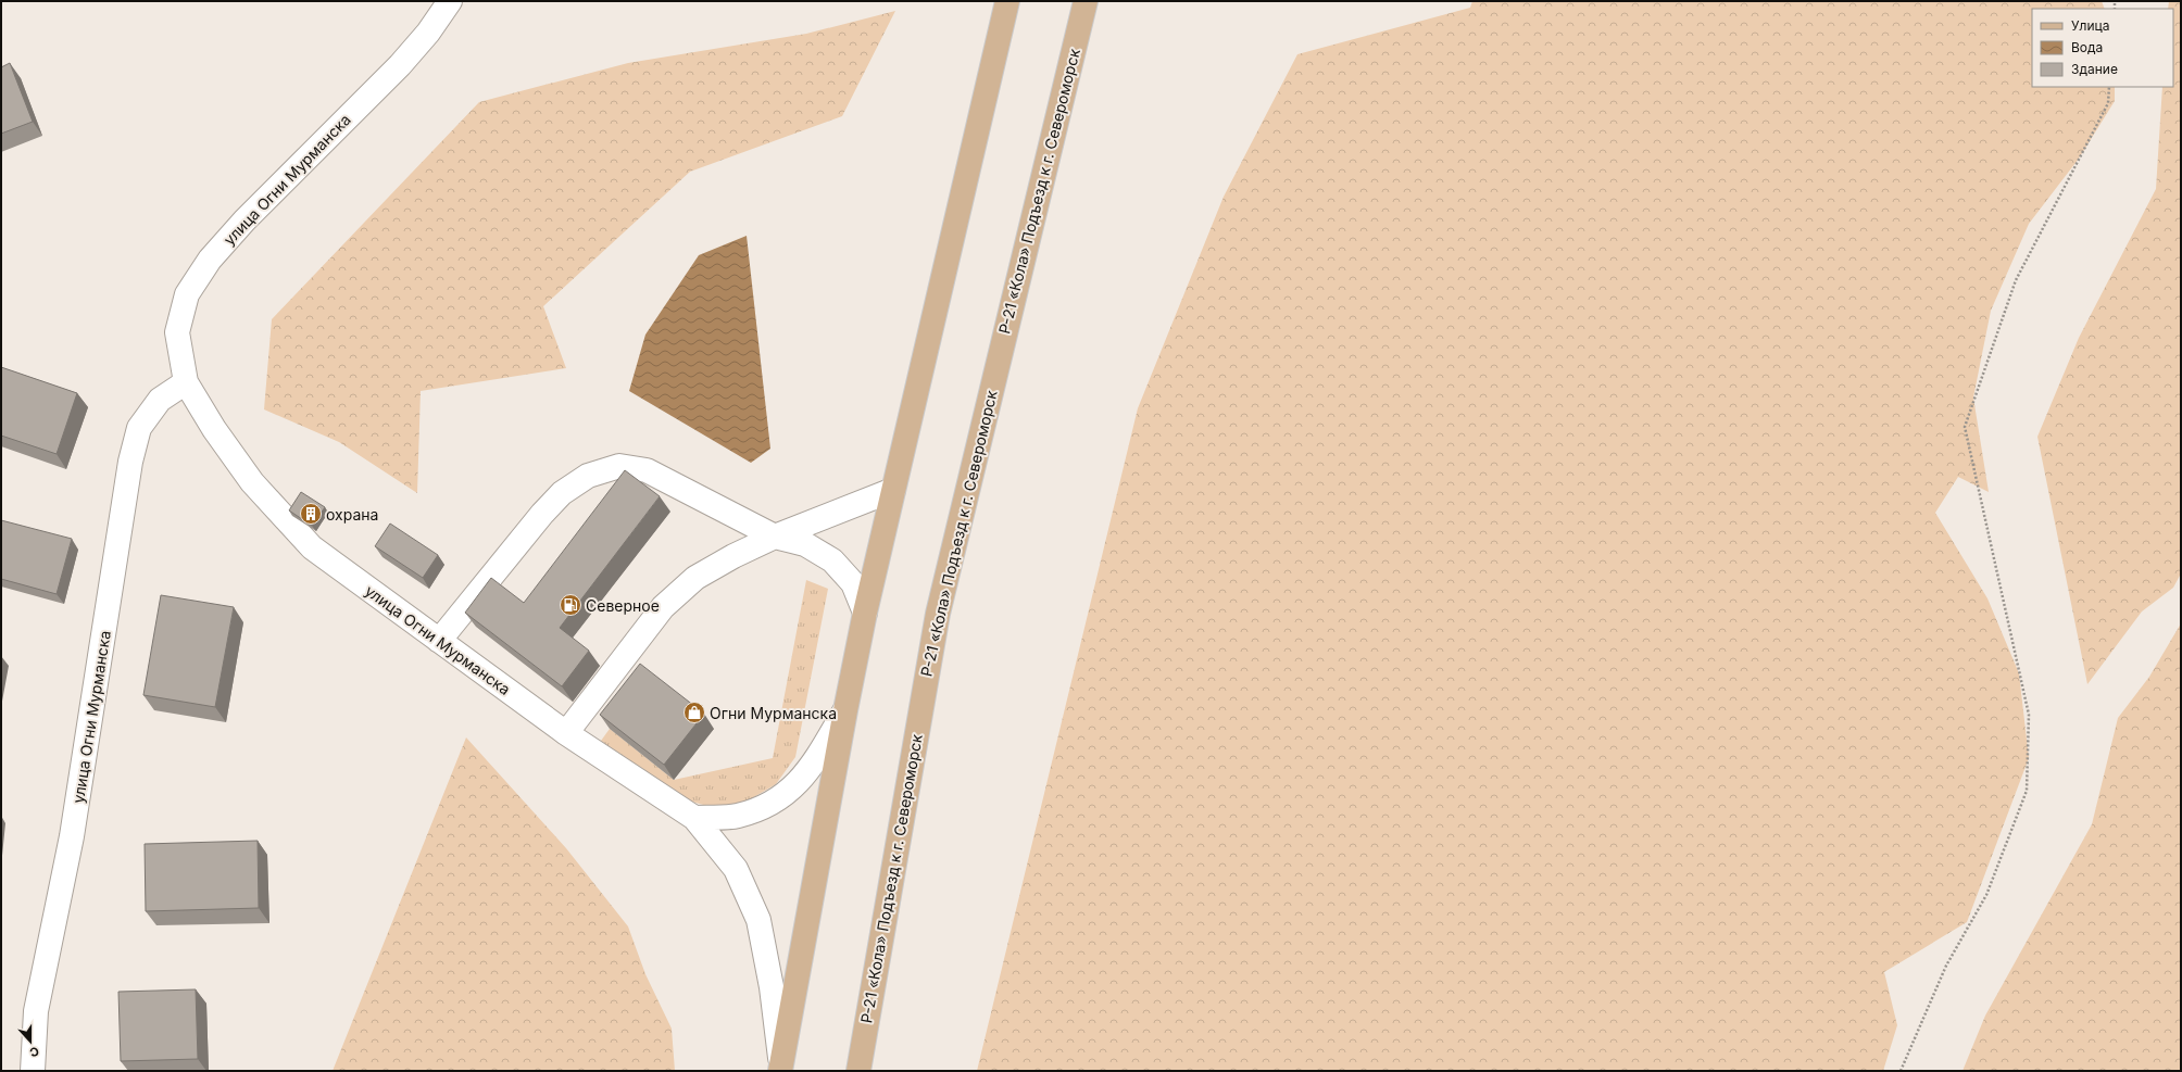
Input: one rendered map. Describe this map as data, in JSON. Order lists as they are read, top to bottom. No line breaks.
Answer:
{"streets":{"main road":["Р-21 «Кола» Подъезд к г. Североморск"],"street":["улица Огни Мурманска"]},"places":{"building":["охрана"],"fuel station":["Северное"],"shop":["Огни Мурманска"]},"legend":["Улица","Вода","Здание"],"north":"bottom"}
